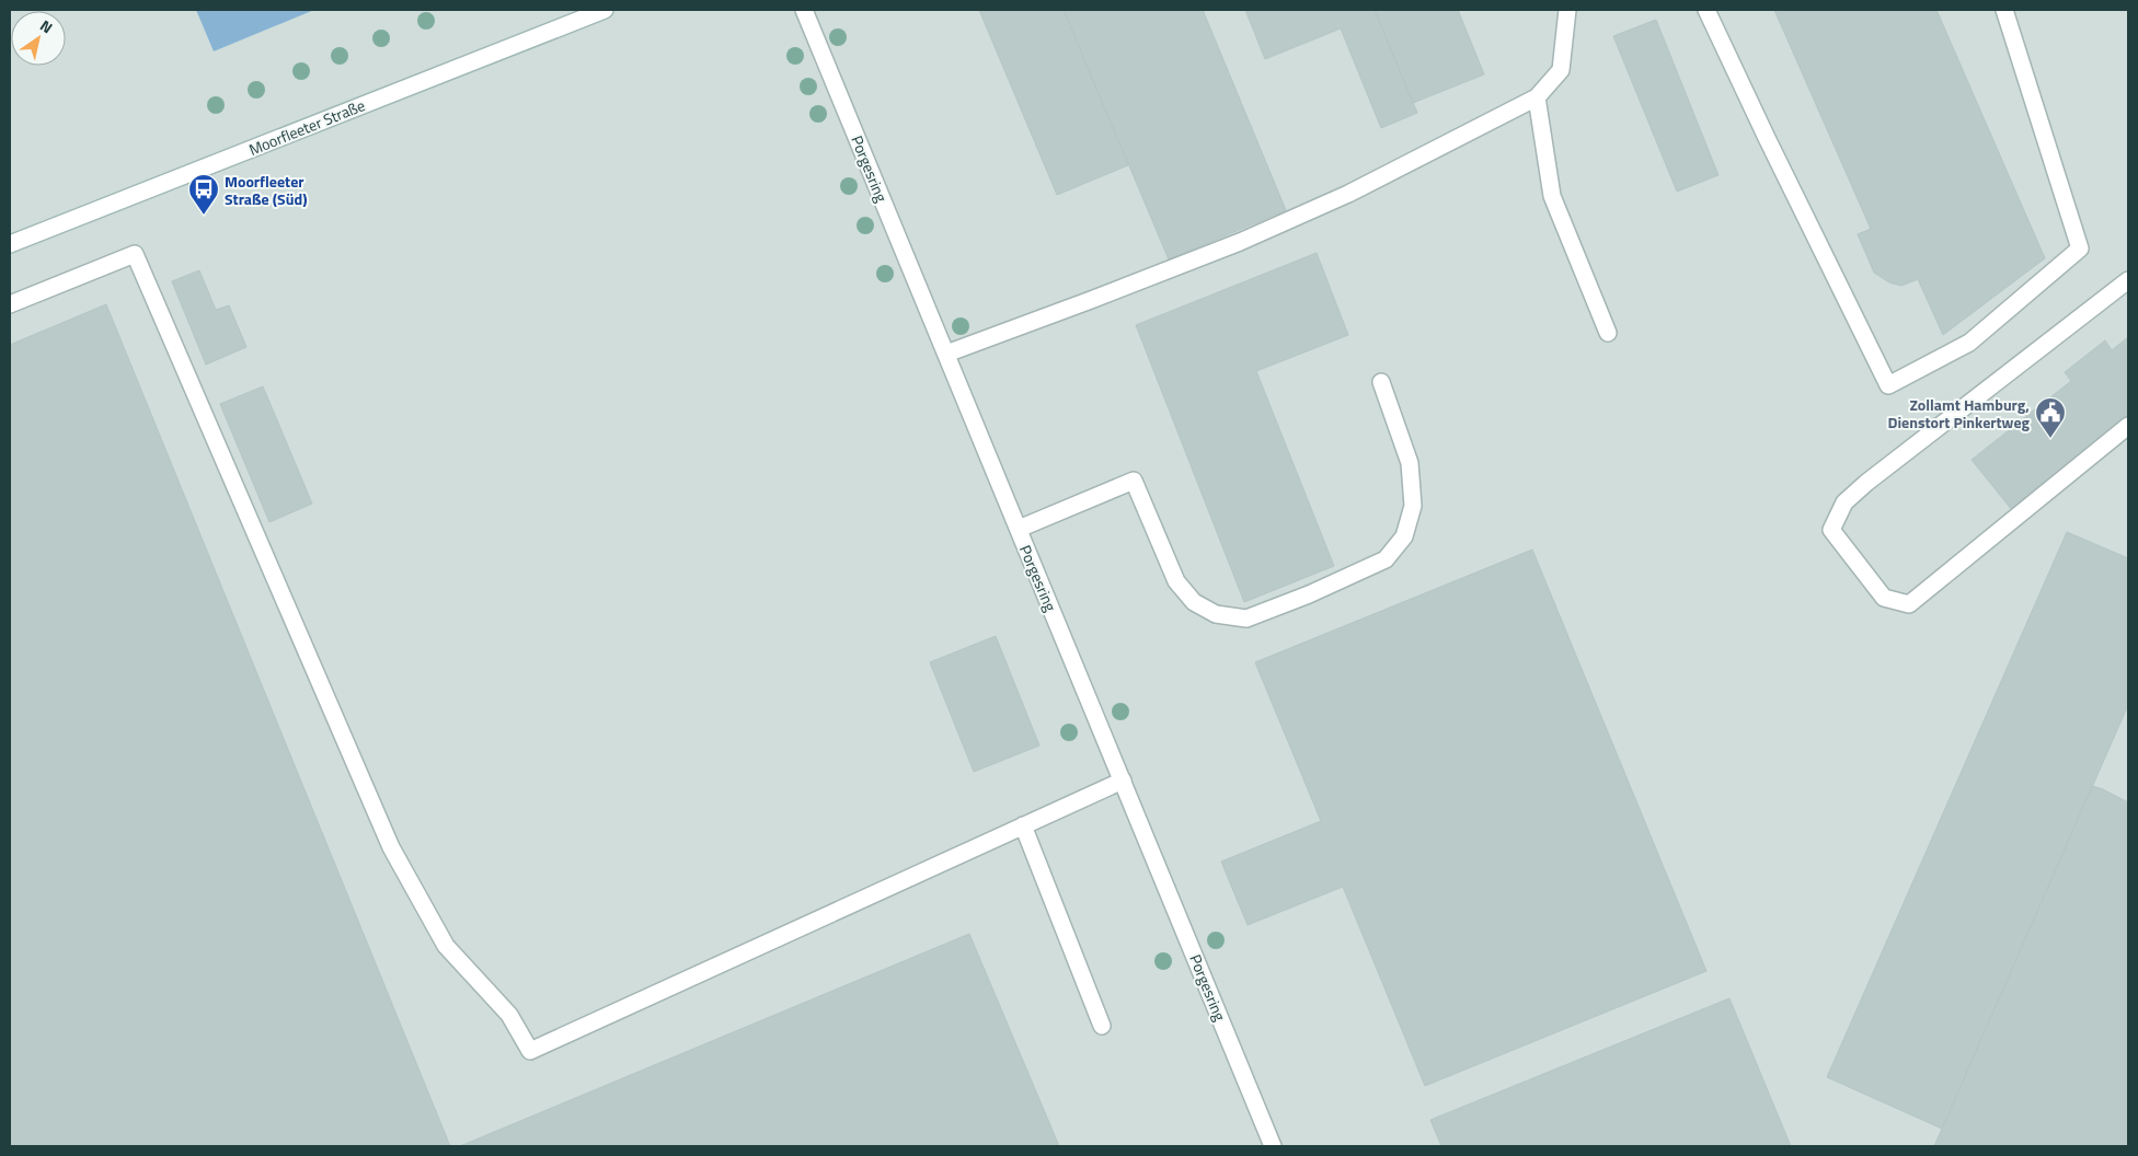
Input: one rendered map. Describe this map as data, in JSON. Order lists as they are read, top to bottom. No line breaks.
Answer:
{"streets":{"street":["Moorfleeter Straße","Porgesring"]},"places":{"bus stop":["Moorfleeter Straße (Süd)"],"public building":["Zollamt Hamburg, Dienstort Pinkertweg"]},"north":"top right"}
